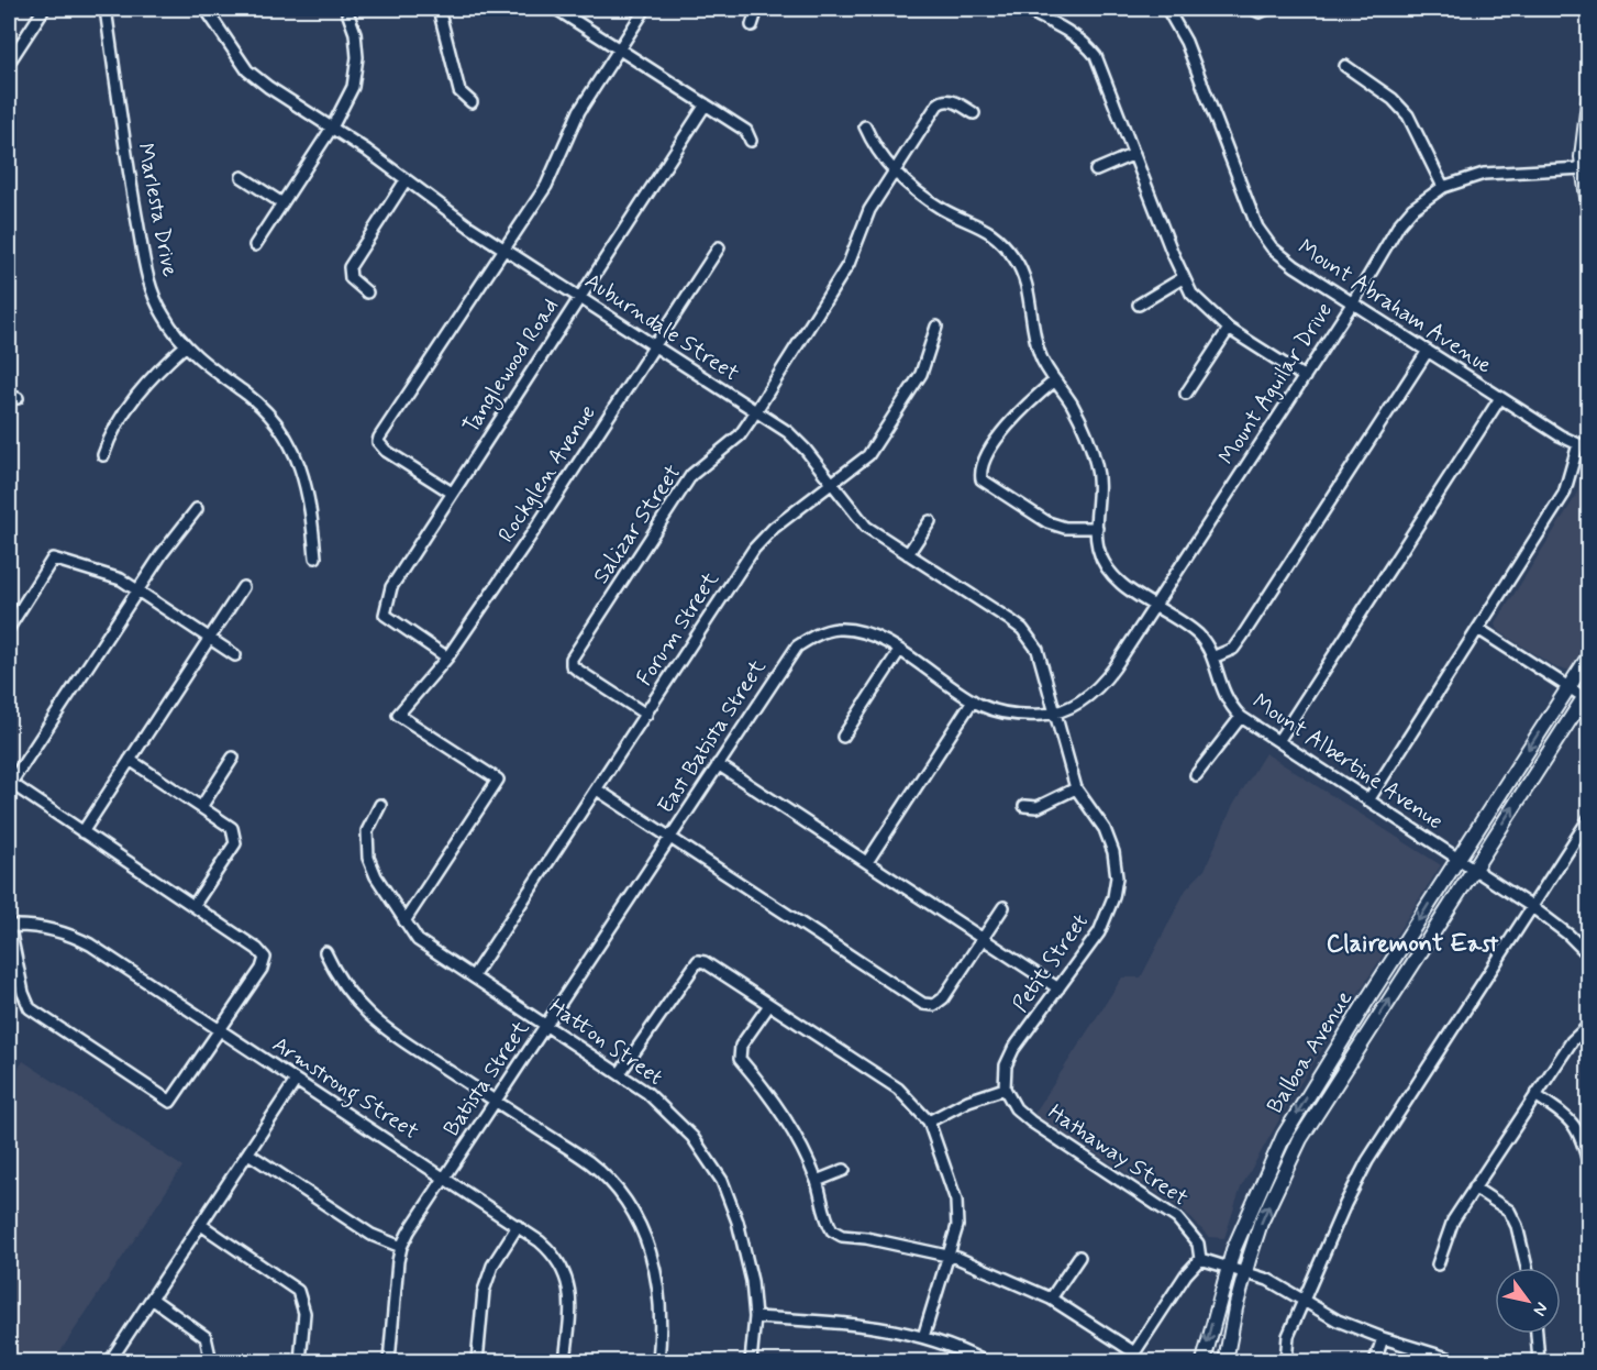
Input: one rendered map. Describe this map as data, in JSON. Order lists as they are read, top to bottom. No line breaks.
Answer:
{"streets":{"main road":["Balboa Avenue"],"street":["Marlesta Drive","Mount Abraham Avenue","Auburndale Street","Tanglewood Road","Mount Aguilar Drive","Rockglen Avenue","Salizar Street","Forum Street","East Batista Street","Mount Albertine Avenue","Petit Street","Hatton Street","Batista Street","Armstrong Street","Hathaway Street"]},"crossings":[["Mount Abraham Avenue","Mount Aguilar Drive"],["Auburndale Street","Tanglewood Road"],["Auburndale Street","Mount Aguilar Drive"],["Auburndale Street","Rockglen Avenue"],["Auburndale Street","Salizar Street"],["Auburndale Street","Forum Street"],["Auburndale Street","East Batista Street"],["Auburndale Street","Petit Street"],["Tanglewood Road","Rockglen Avenue"],["Mount Aguilar Drive","East Batista Street"],["Mount Aguilar Drive","Mount Albertine Avenue"],["Mount Aguilar Drive","Petit Street"],["Rockglen Avenue","Hatton Street"],["Salizar Street","Forum Street"],["Salizar Street","Mount Albertine Avenue"],["Forum Street","Hatton Street"],["East Batista Street","Petit Street"],["East Batista Street","Batista Street"],["Mount Albertine Avenue","Balboa Avenue"],["Petit Street","Hathaway Street"],["Hatton Street","Batista Street"],["Batista Street","Armstrong Street"]],"districts":["Clairemont East"],"north":"bottom right"}
